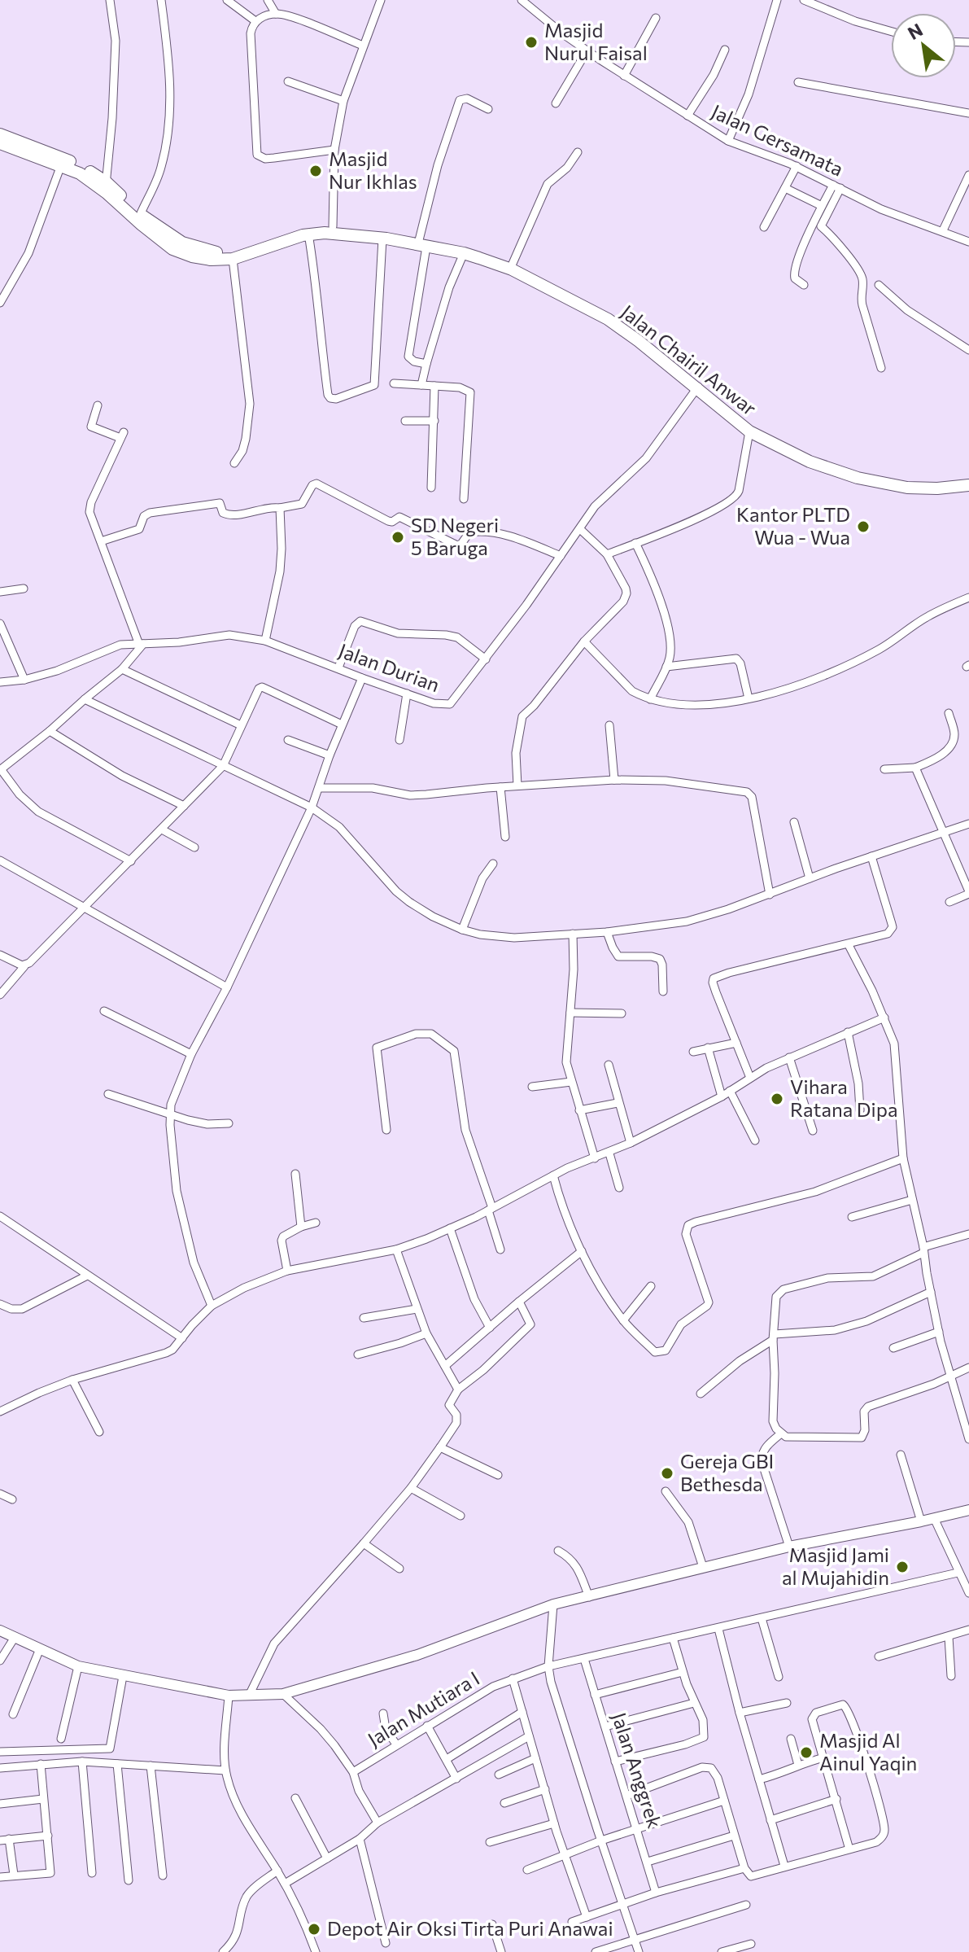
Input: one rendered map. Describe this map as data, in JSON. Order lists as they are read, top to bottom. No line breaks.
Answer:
{"streets":{"main road":["Jalan Chairil Anwar"],"street":["Jalan Gersamata","Jalan Durian","Jalan Mutiara I","Jalan Anggrek"]},"crossings":[["Jalan Chairil Anwar","Jalan Durian"],["Jalan Mutiara I","Jalan Anggrek"]],"places":["Masjid Nurul Faisal","Masjid Nur Ikhlas","Kantor PLTD Wua - Wua","SD Negeri 5 Baruga","Vihara Ratana Dipa","Gereja GBI Bethesda","Masjid Jami al Mujahidin","Masjid Al Ainul Yaqin","Depot Air Oksi Tirta Puri Anawai"],"north":"top left"}
